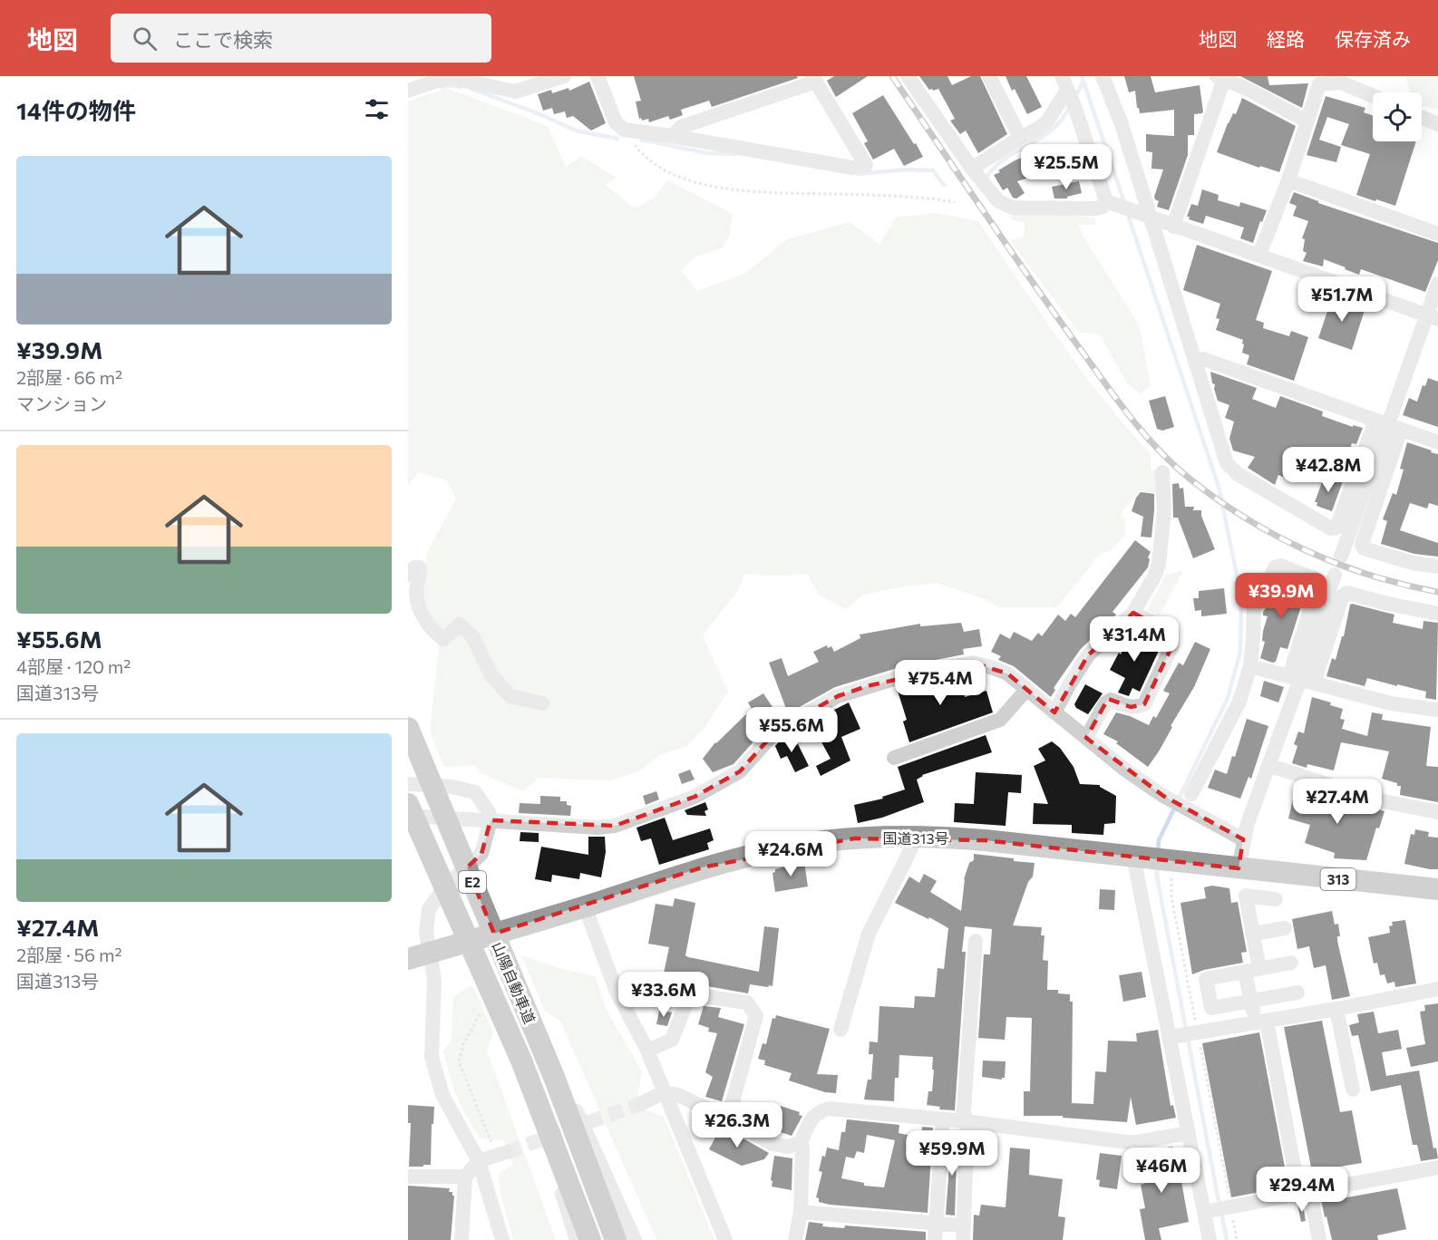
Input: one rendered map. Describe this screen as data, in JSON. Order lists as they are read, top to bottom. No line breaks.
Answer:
{"streets":{"highway":["国道313号","313","E2","山陽自動車道"]},"page":{"header":"地図","search":"ここで検索","nav":["地図","経路","保存済み"],"heading":"14件の物件","list":[{"name":"¥39.9M","note":"2部屋 · 66 m² · マンション"},{"name":"¥55.6M","note":"4部屋 · 120 m² · 国道313号"},{"name":"¥27.4M","note":"2部屋 · 56 m² · 国道313号"}],"price":["¥25.5M","¥51.7M","¥42.8M","¥39.9M","¥31.4M","¥75.4M","¥55.6M","¥27.4M","¥24.6M","¥33.6M","¥26.3M","¥59.9M","¥46M","¥29.4M"]}}
